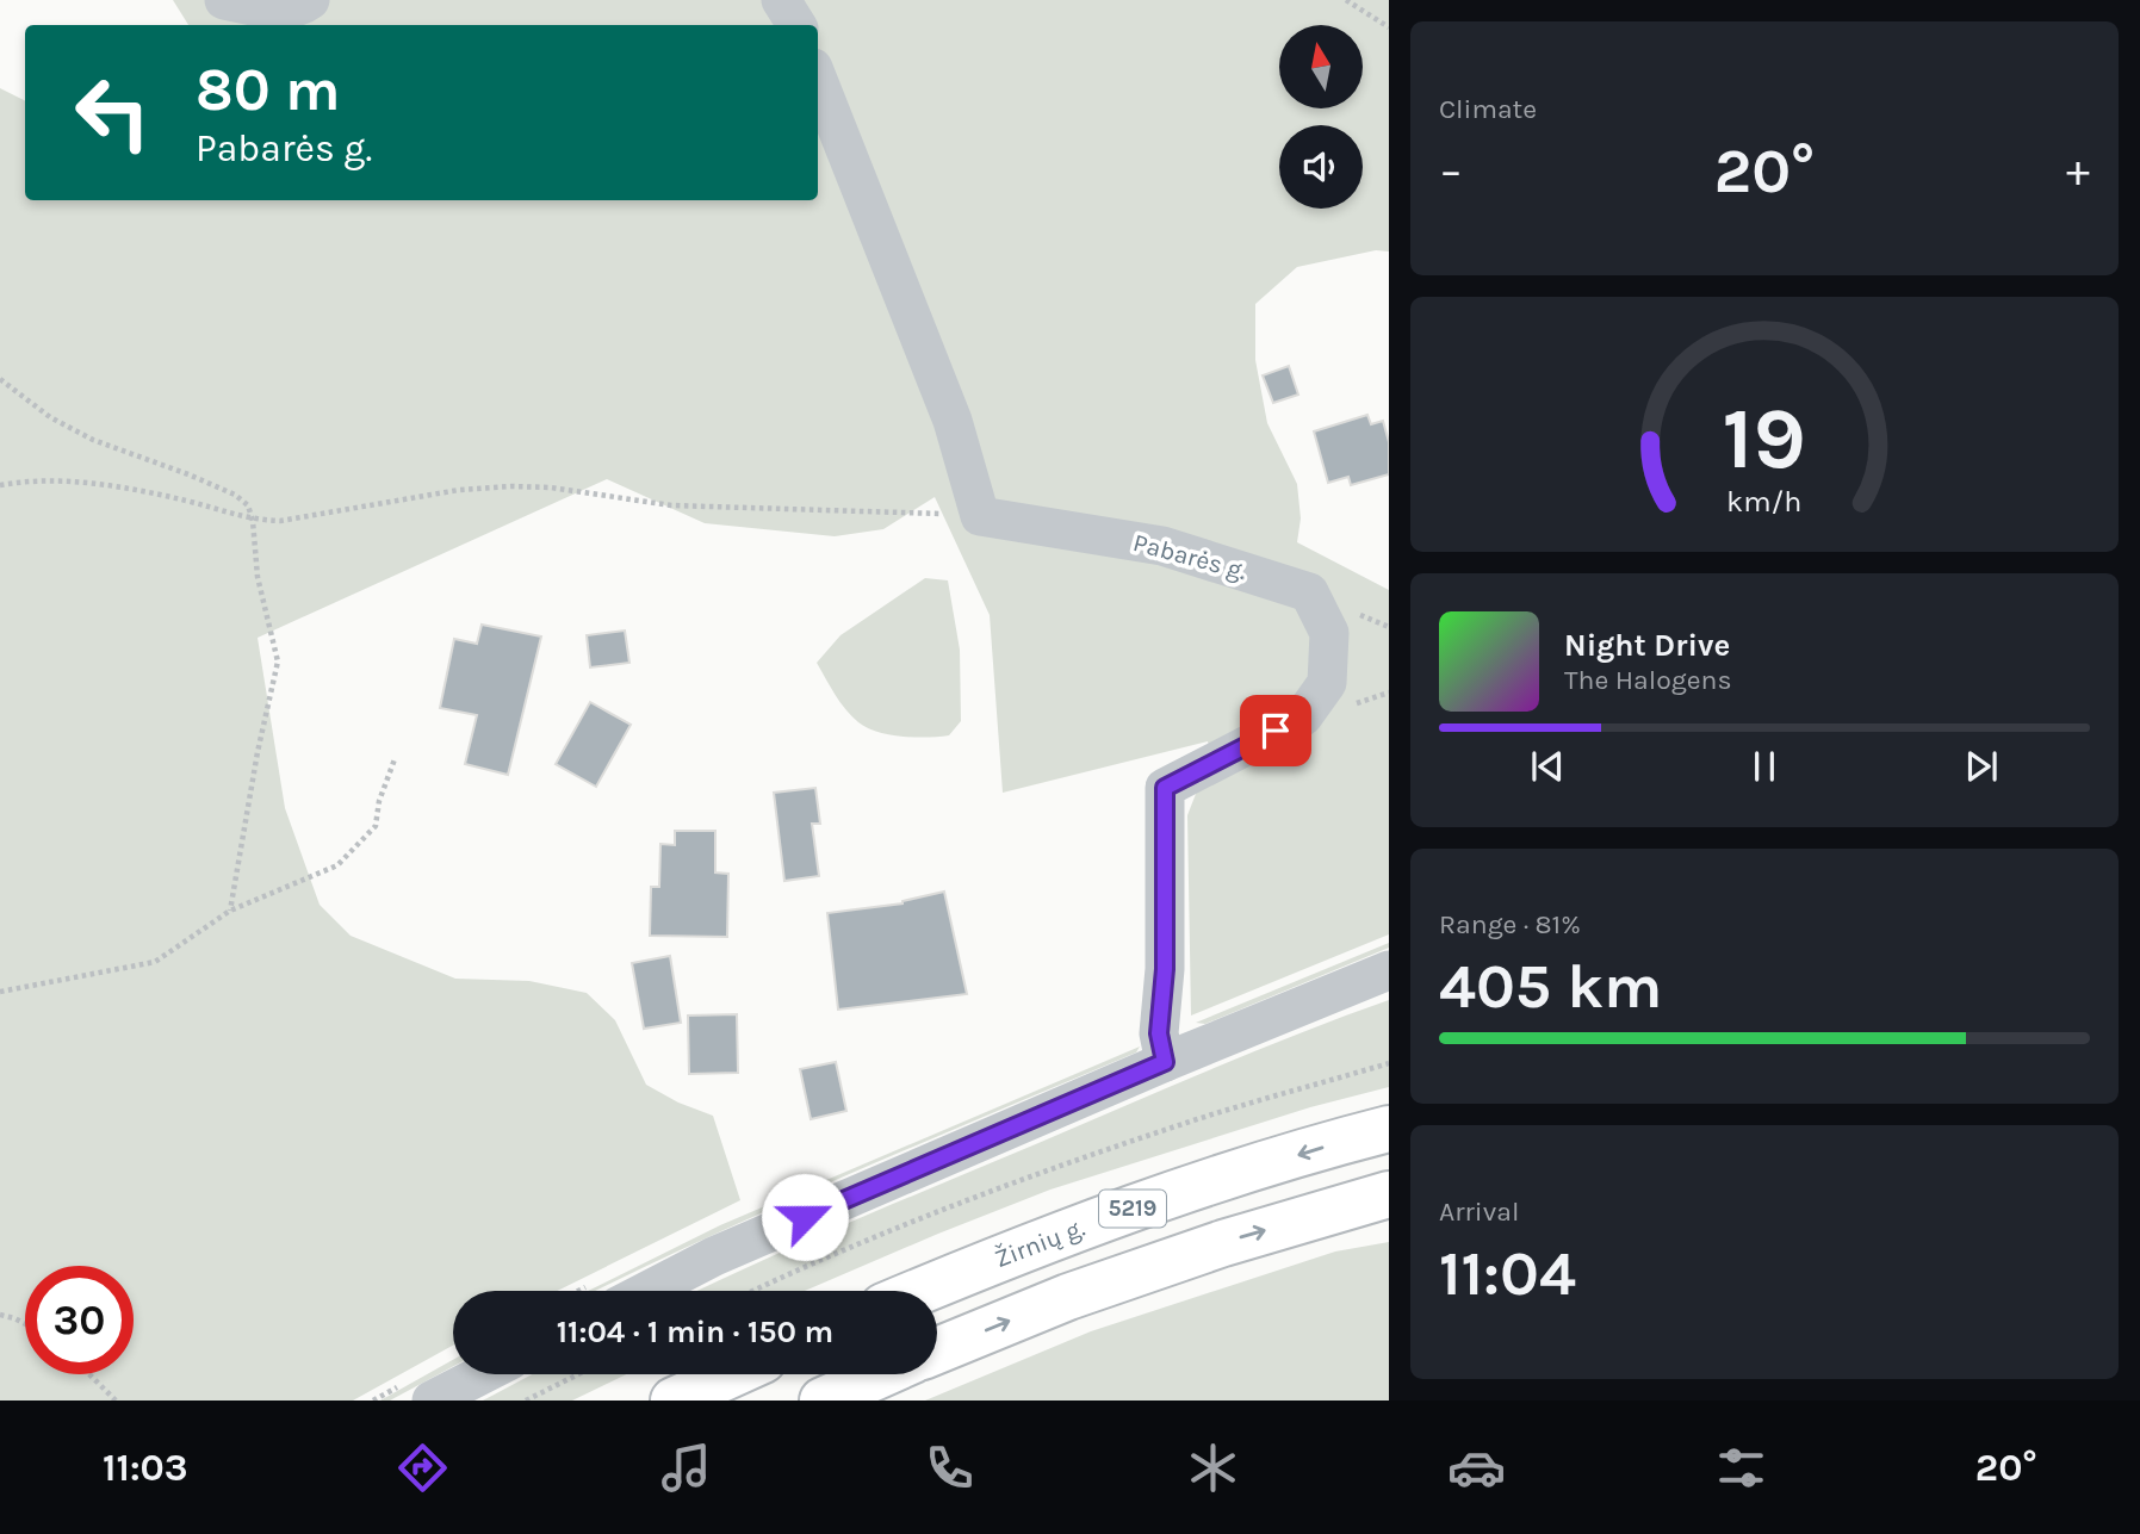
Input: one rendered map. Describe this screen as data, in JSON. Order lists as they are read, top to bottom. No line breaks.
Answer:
{"streets":{"highway":["5219","Žirnių g."],"street":["Pabarės g."]},"north":"top","page":{"tile":["Climate",["Range · 81%","405 km"],["Arrival","11:04"]],"turn":["80 m","Pabarės g."],"heat":["−","20°","+"],"song":["Night Drive","The Halogens"],"limit":"30","trip":"11:04 · 1 min · 150 m","tabs":["11:03","20°"],"gauge":["19","km/h"]}}
